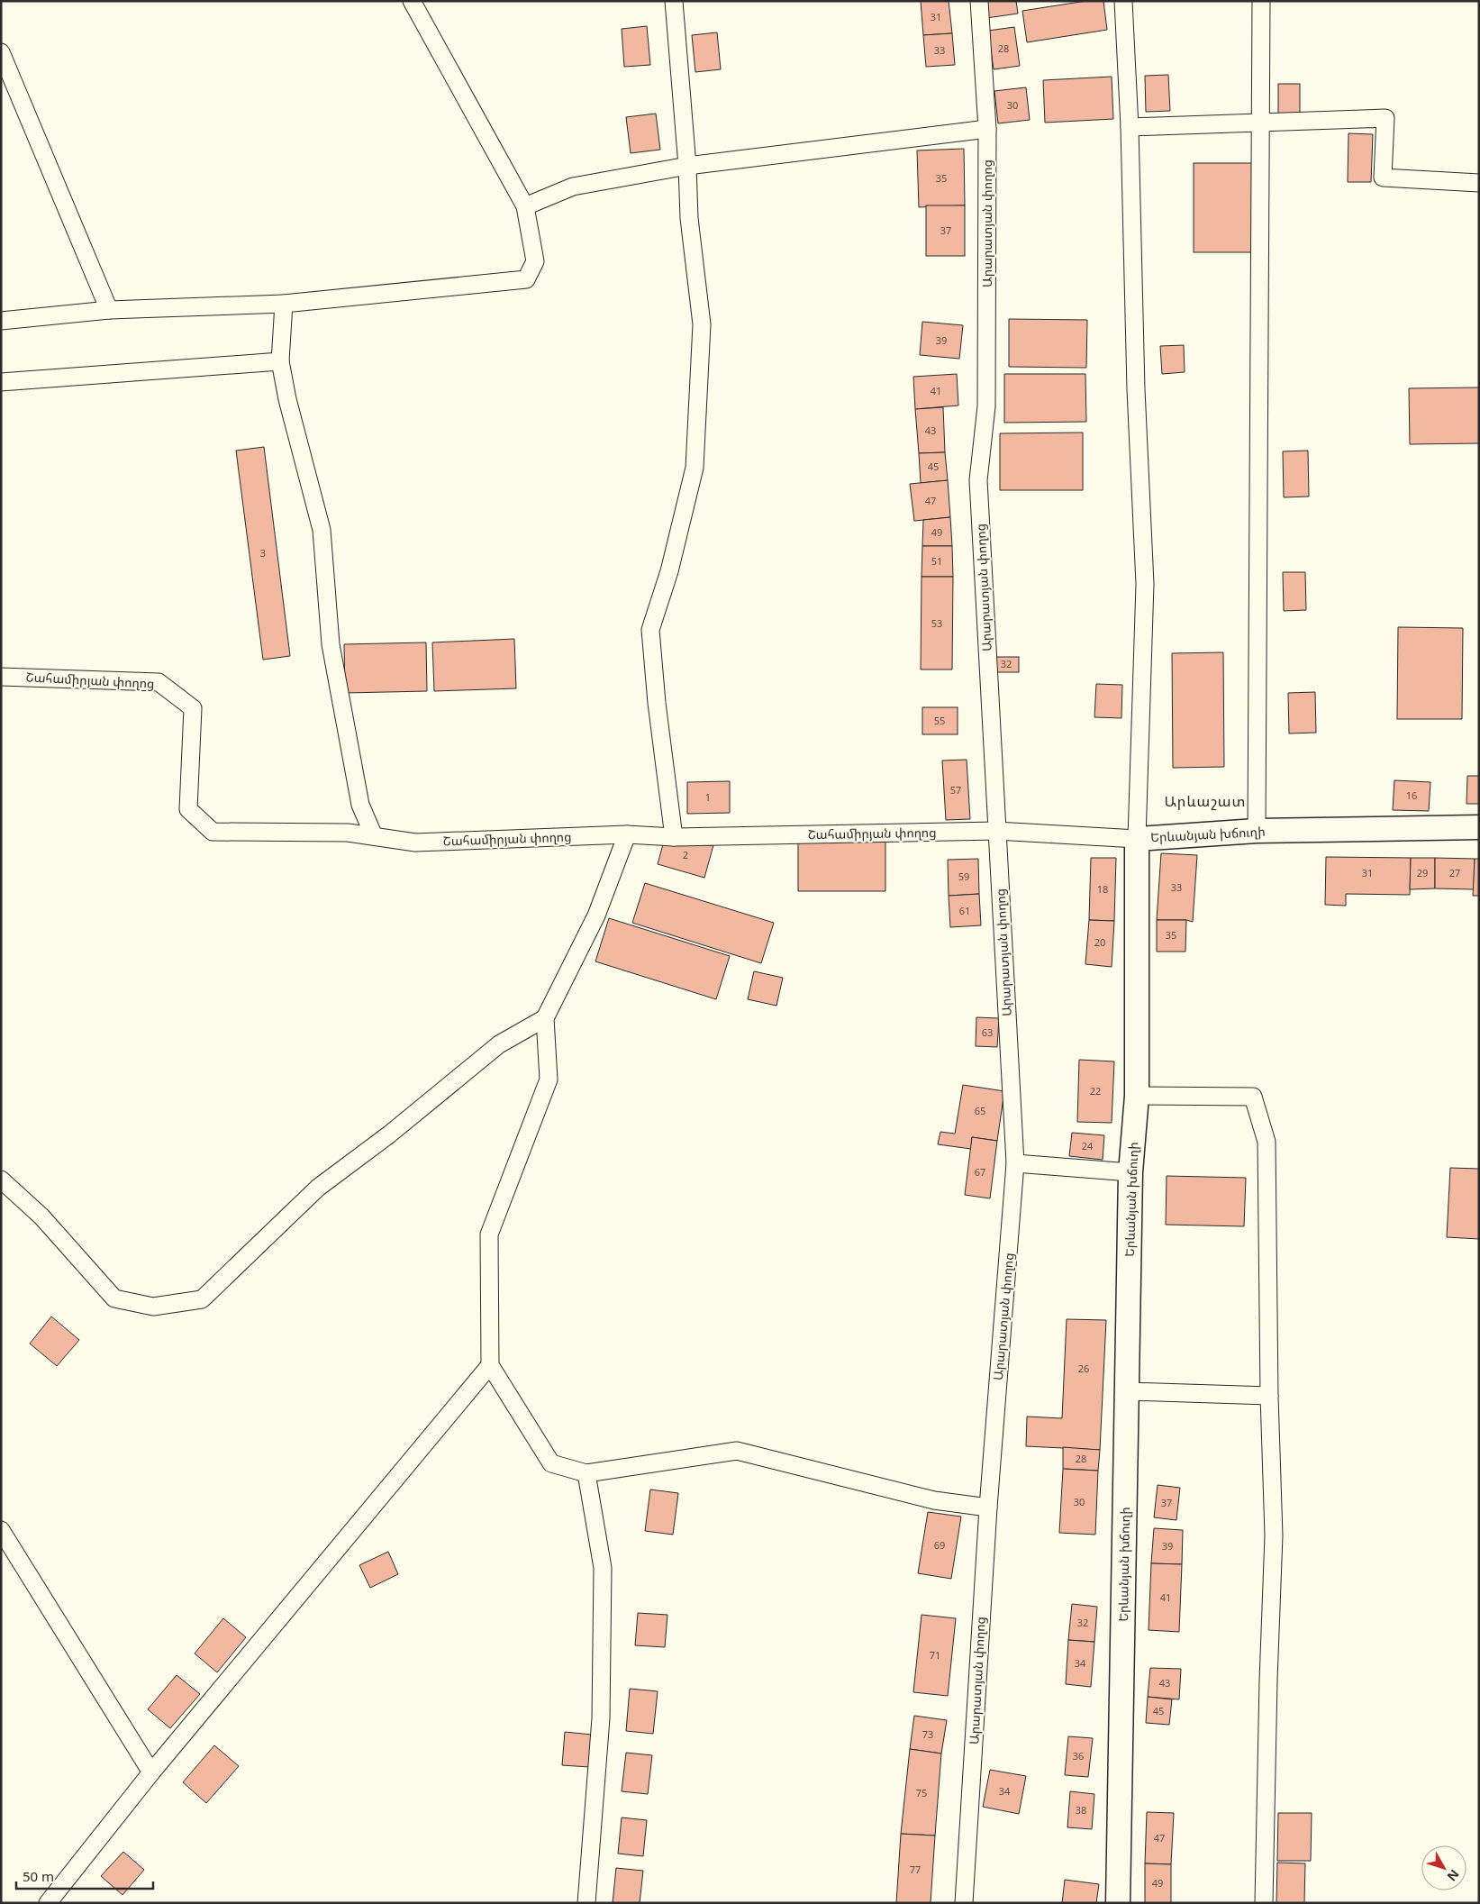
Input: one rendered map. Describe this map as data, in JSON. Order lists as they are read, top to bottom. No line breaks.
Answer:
{"streets":{"main road":["Երևանյան խճուղի"],"street":["Արարատյան փողոց","Շահամիրյան փողոց"]},"crossings":[["Արարատյան փողոց","Շահամիրյան փողոց"],["Շահամիրյան փողոց","Երևանյան խճուղի"]],"districts":["Արևաշատ"],"house_numbers":["31","28","33","30","35","37","39","41","43","45","47","49","3","51","53","32","55","57","16","1","2","31","29","27","59","33","18","61","35","20","63","22","65","24","67","26","28","30","37","69","39","41","32","71","34","43","45","73","36","34","75","38","47","77","49"],"scale_bar":"50 m","north":"bottom right"}
